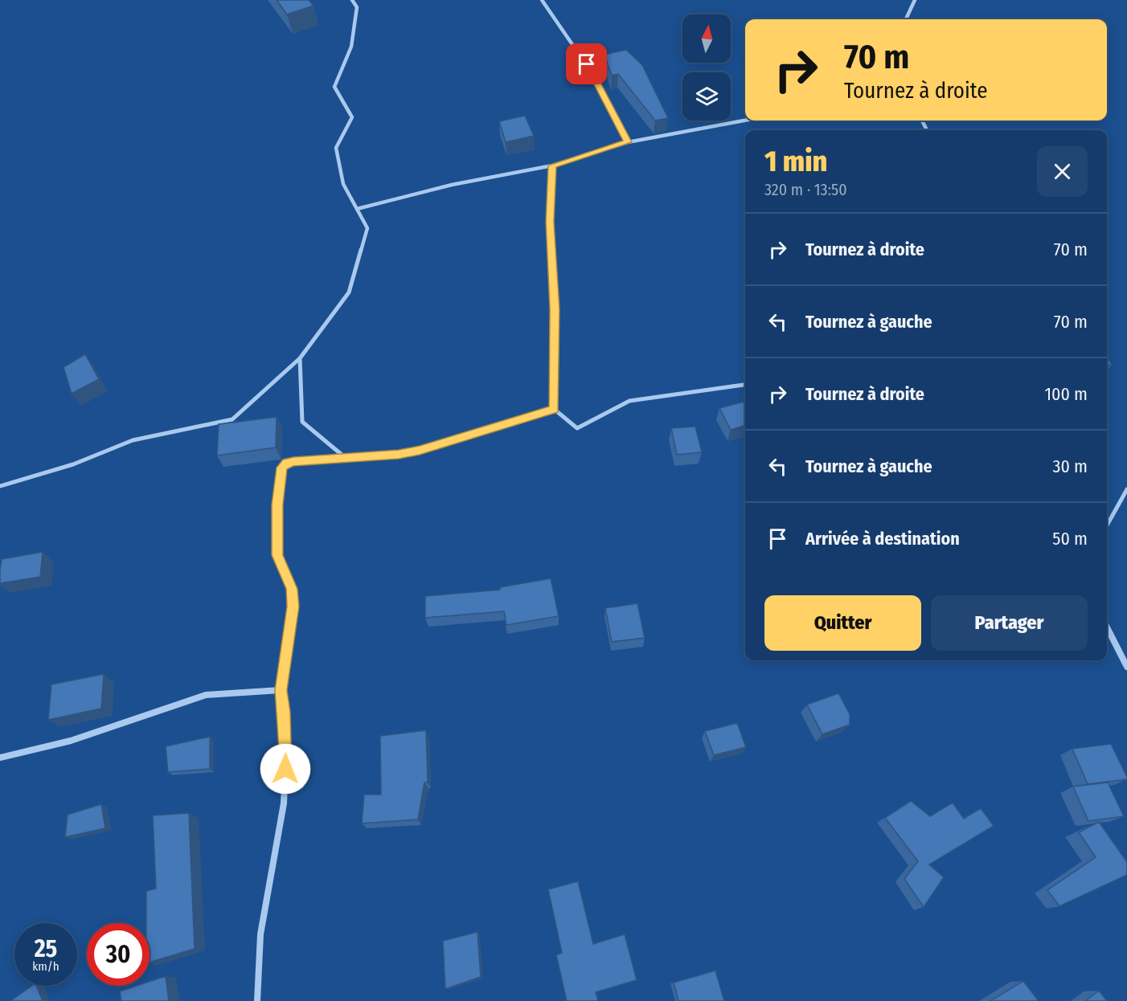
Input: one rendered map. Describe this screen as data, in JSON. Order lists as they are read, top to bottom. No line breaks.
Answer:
{"north":"top","page":{"turn":["70 m","Tournez à droite"],"heading":["1 min","320 m · 13:50"],"list":[{"name":"Tournez à droite","value":"70 m"},{"name":"Tournez à gauche","value":"70 m"},{"name":"Tournez à droite","value":"100 m"},{"name":"Tournez à gauche","value":"30 m"},{"name":"Arrivée à destination","value":"50 m"}],"buttons":["Quitter","Partager"],"speed":"25 km/h","limit":"30"}}
